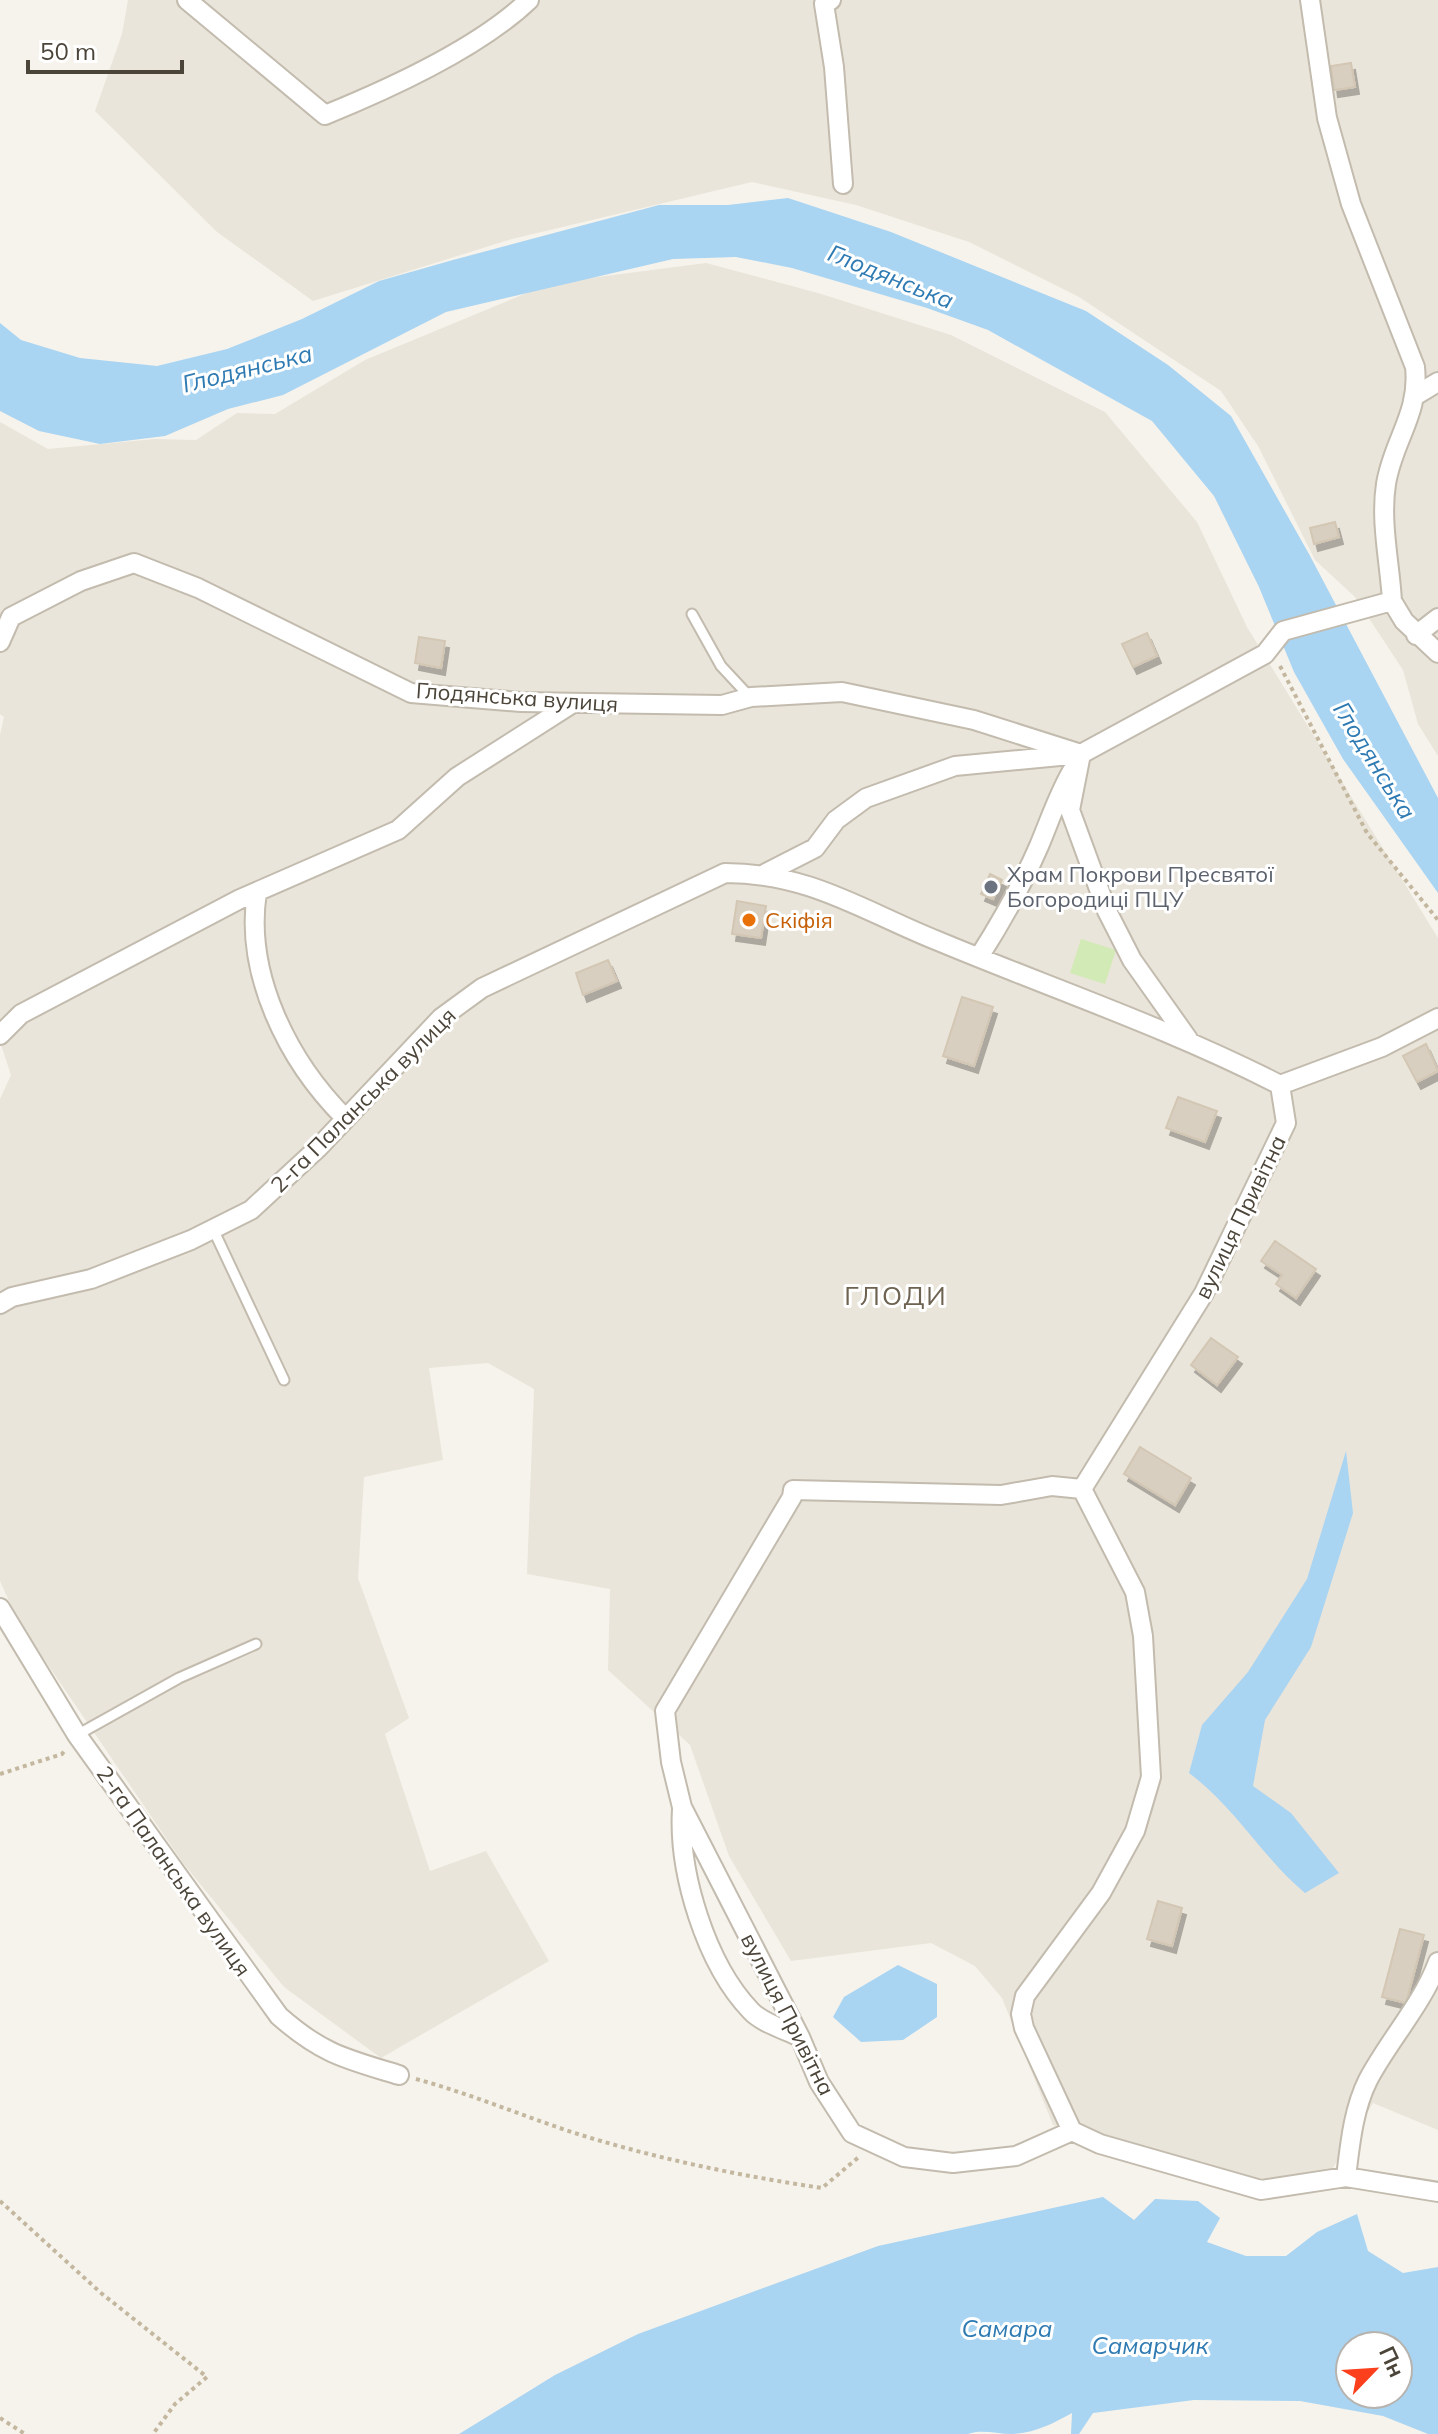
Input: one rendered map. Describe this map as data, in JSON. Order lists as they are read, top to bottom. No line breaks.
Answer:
{"streets":{"street":["Глодянська вулиця","2-га Паланська вулиця","вулиця Привітна"]},"districts":["ГЛОДИ"],"water":["Глодянська","Самара","Самарчик"],"places":["Храм Покрови Пресвятої Богородиці ПЦУ","Скіфія"],"scale_bar":"50 m","north":"top right"}
